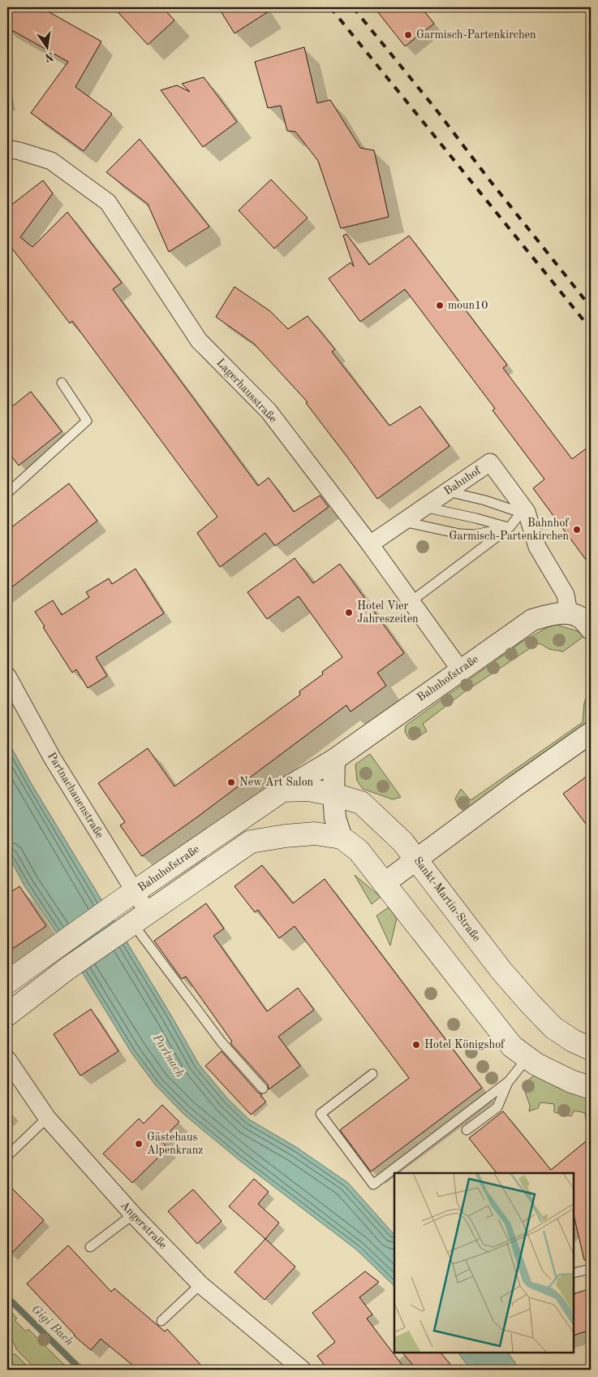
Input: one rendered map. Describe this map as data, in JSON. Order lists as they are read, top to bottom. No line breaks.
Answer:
{"streets":{"main road":["Bahnhofstraße","Sankt-Martin-Straße"],"street":["Lagerhausstraße","Bahnhof","Partnachauenstraße","Angerstraße"]},"crossings":[["Lagerhausstraße","Bahnhof"],["Lagerhausstraße","Bahnhofstraße"],["Bahnhof","Bahnhofstraße"],["Bahnhofstraße","Partnachauenstraße"],["Bahnhofstraße","Sankt-Martin-Straße"]],"water":["Partnach","Gigi Bach"],"places":["Garmisch-Partenkirchen","moun10","Bahnhof Garmisch-Partenkirchen","Hotel Vier Jahreszeiten","New Art Salon","Hotel Königshof","Gästehaus Alpenkranz"],"north":"bottom"}
